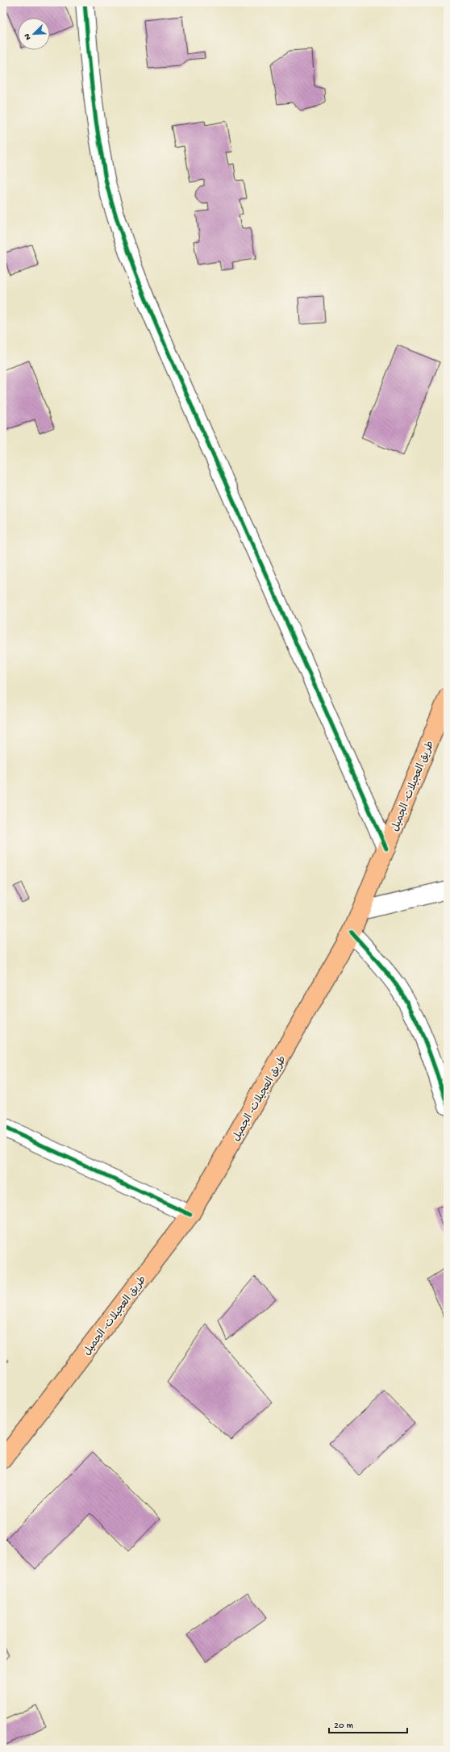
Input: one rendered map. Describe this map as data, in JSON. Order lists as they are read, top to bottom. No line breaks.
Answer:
{"streets":{"main road":["طريق العجيلات- الجميل"]},"scale_bar":"20 m","north":"bottom left"}
